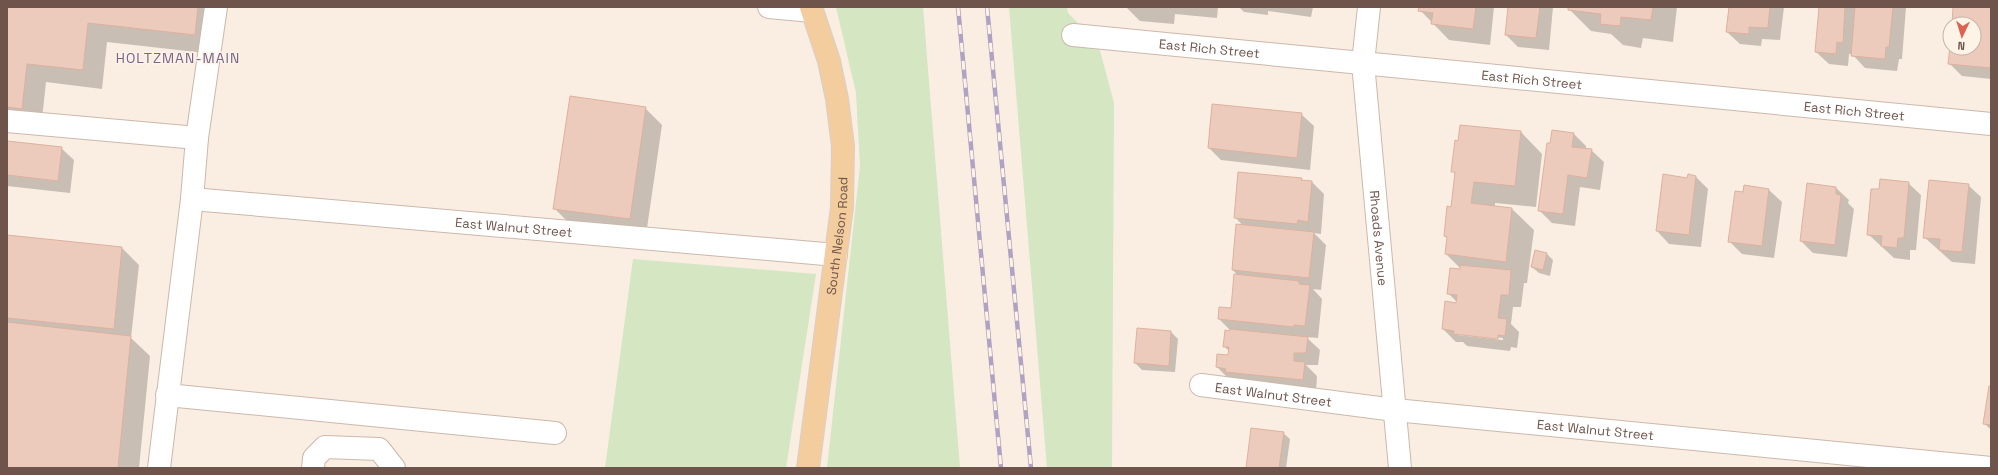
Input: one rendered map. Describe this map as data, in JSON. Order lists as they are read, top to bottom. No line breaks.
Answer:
{"streets":{"main road":["South Nelson Road"],"street":["East Rich Street","East Walnut Street","Rhoads Avenue"]},"crossings":[["East Rich Street","Rhoads Avenue"],["East Walnut Street","South Nelson Road"],["East Walnut Street","Rhoads Avenue"]],"districts":["HOLTZMAN-MAIN"],"north":"bottom"}
